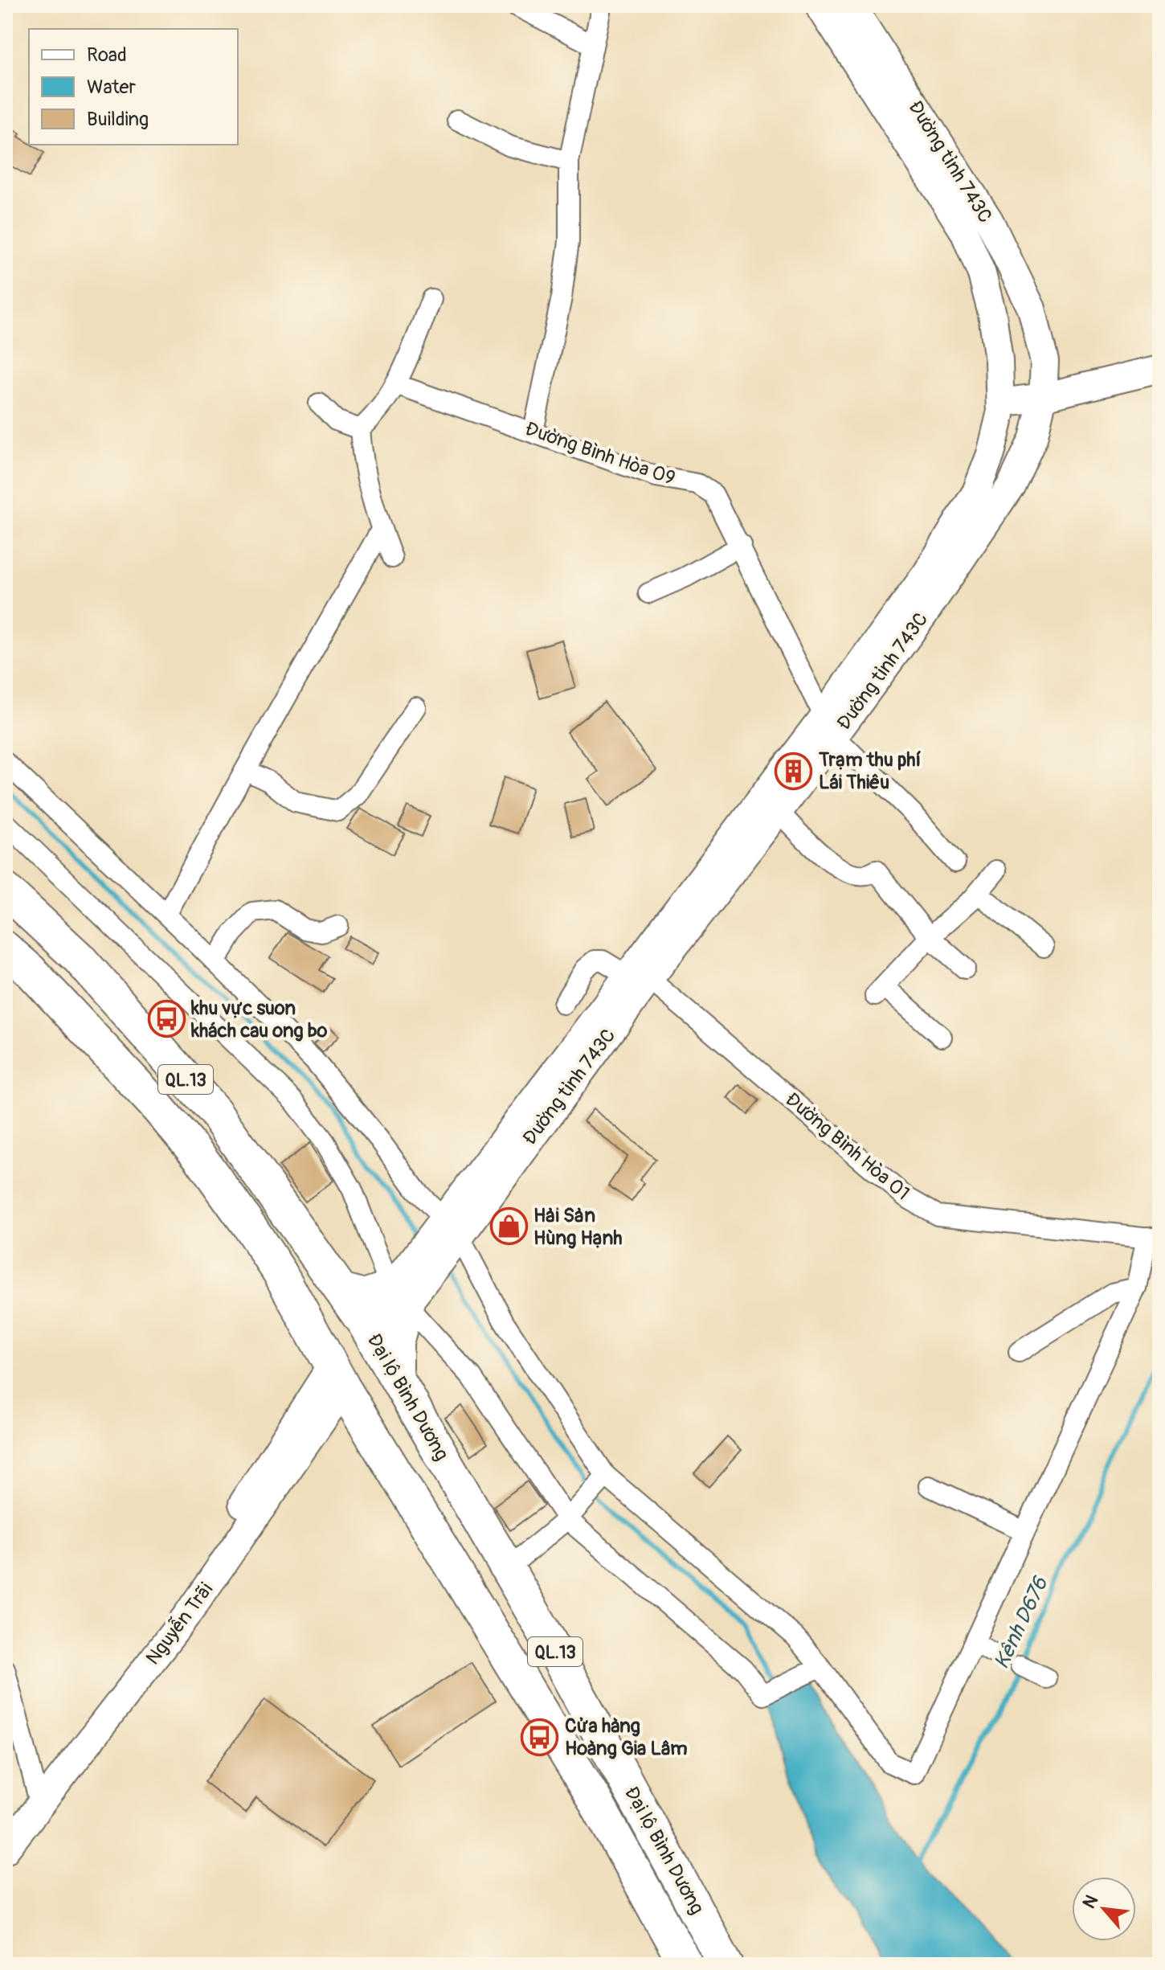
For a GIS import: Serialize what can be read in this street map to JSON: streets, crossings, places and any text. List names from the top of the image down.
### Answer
{
  "streets": {
    "highway": ["QL.13", "Đại lộ Bình Dương"],
    "main road": ["Đường tỉnh 743C", "Nguyễn Trãi"],
    "street": ["Đường Bình Hòa 09", "Đường Bình Hòa 01"]
  },
  "crossings": [
    ["Đường tỉnh 743C", "Đường Bình Hòa 09"],
    ["Đường tỉnh 743C", "Đường Bình Hòa 01"],
    ["Đường tỉnh 743C", "Đại lộ Bình Dương"],
    ["Đại lộ Bình Dương", "Nguyễn Trãi"]
  ],
  "water": ["Kênh D676"],
  "places": {
    "building": ["Trạm thu phí Lái Thiêu"],
    "bus stop": ["khu vực suon khách cau ong bo", "Cửa hàng Hoàng Gia Lâm"],
    "shop": ["Hải Sản Hùng Hạnh"]
  },
  "legend": ["Road", "Water", "Building"],
  "north": "top left"
}
